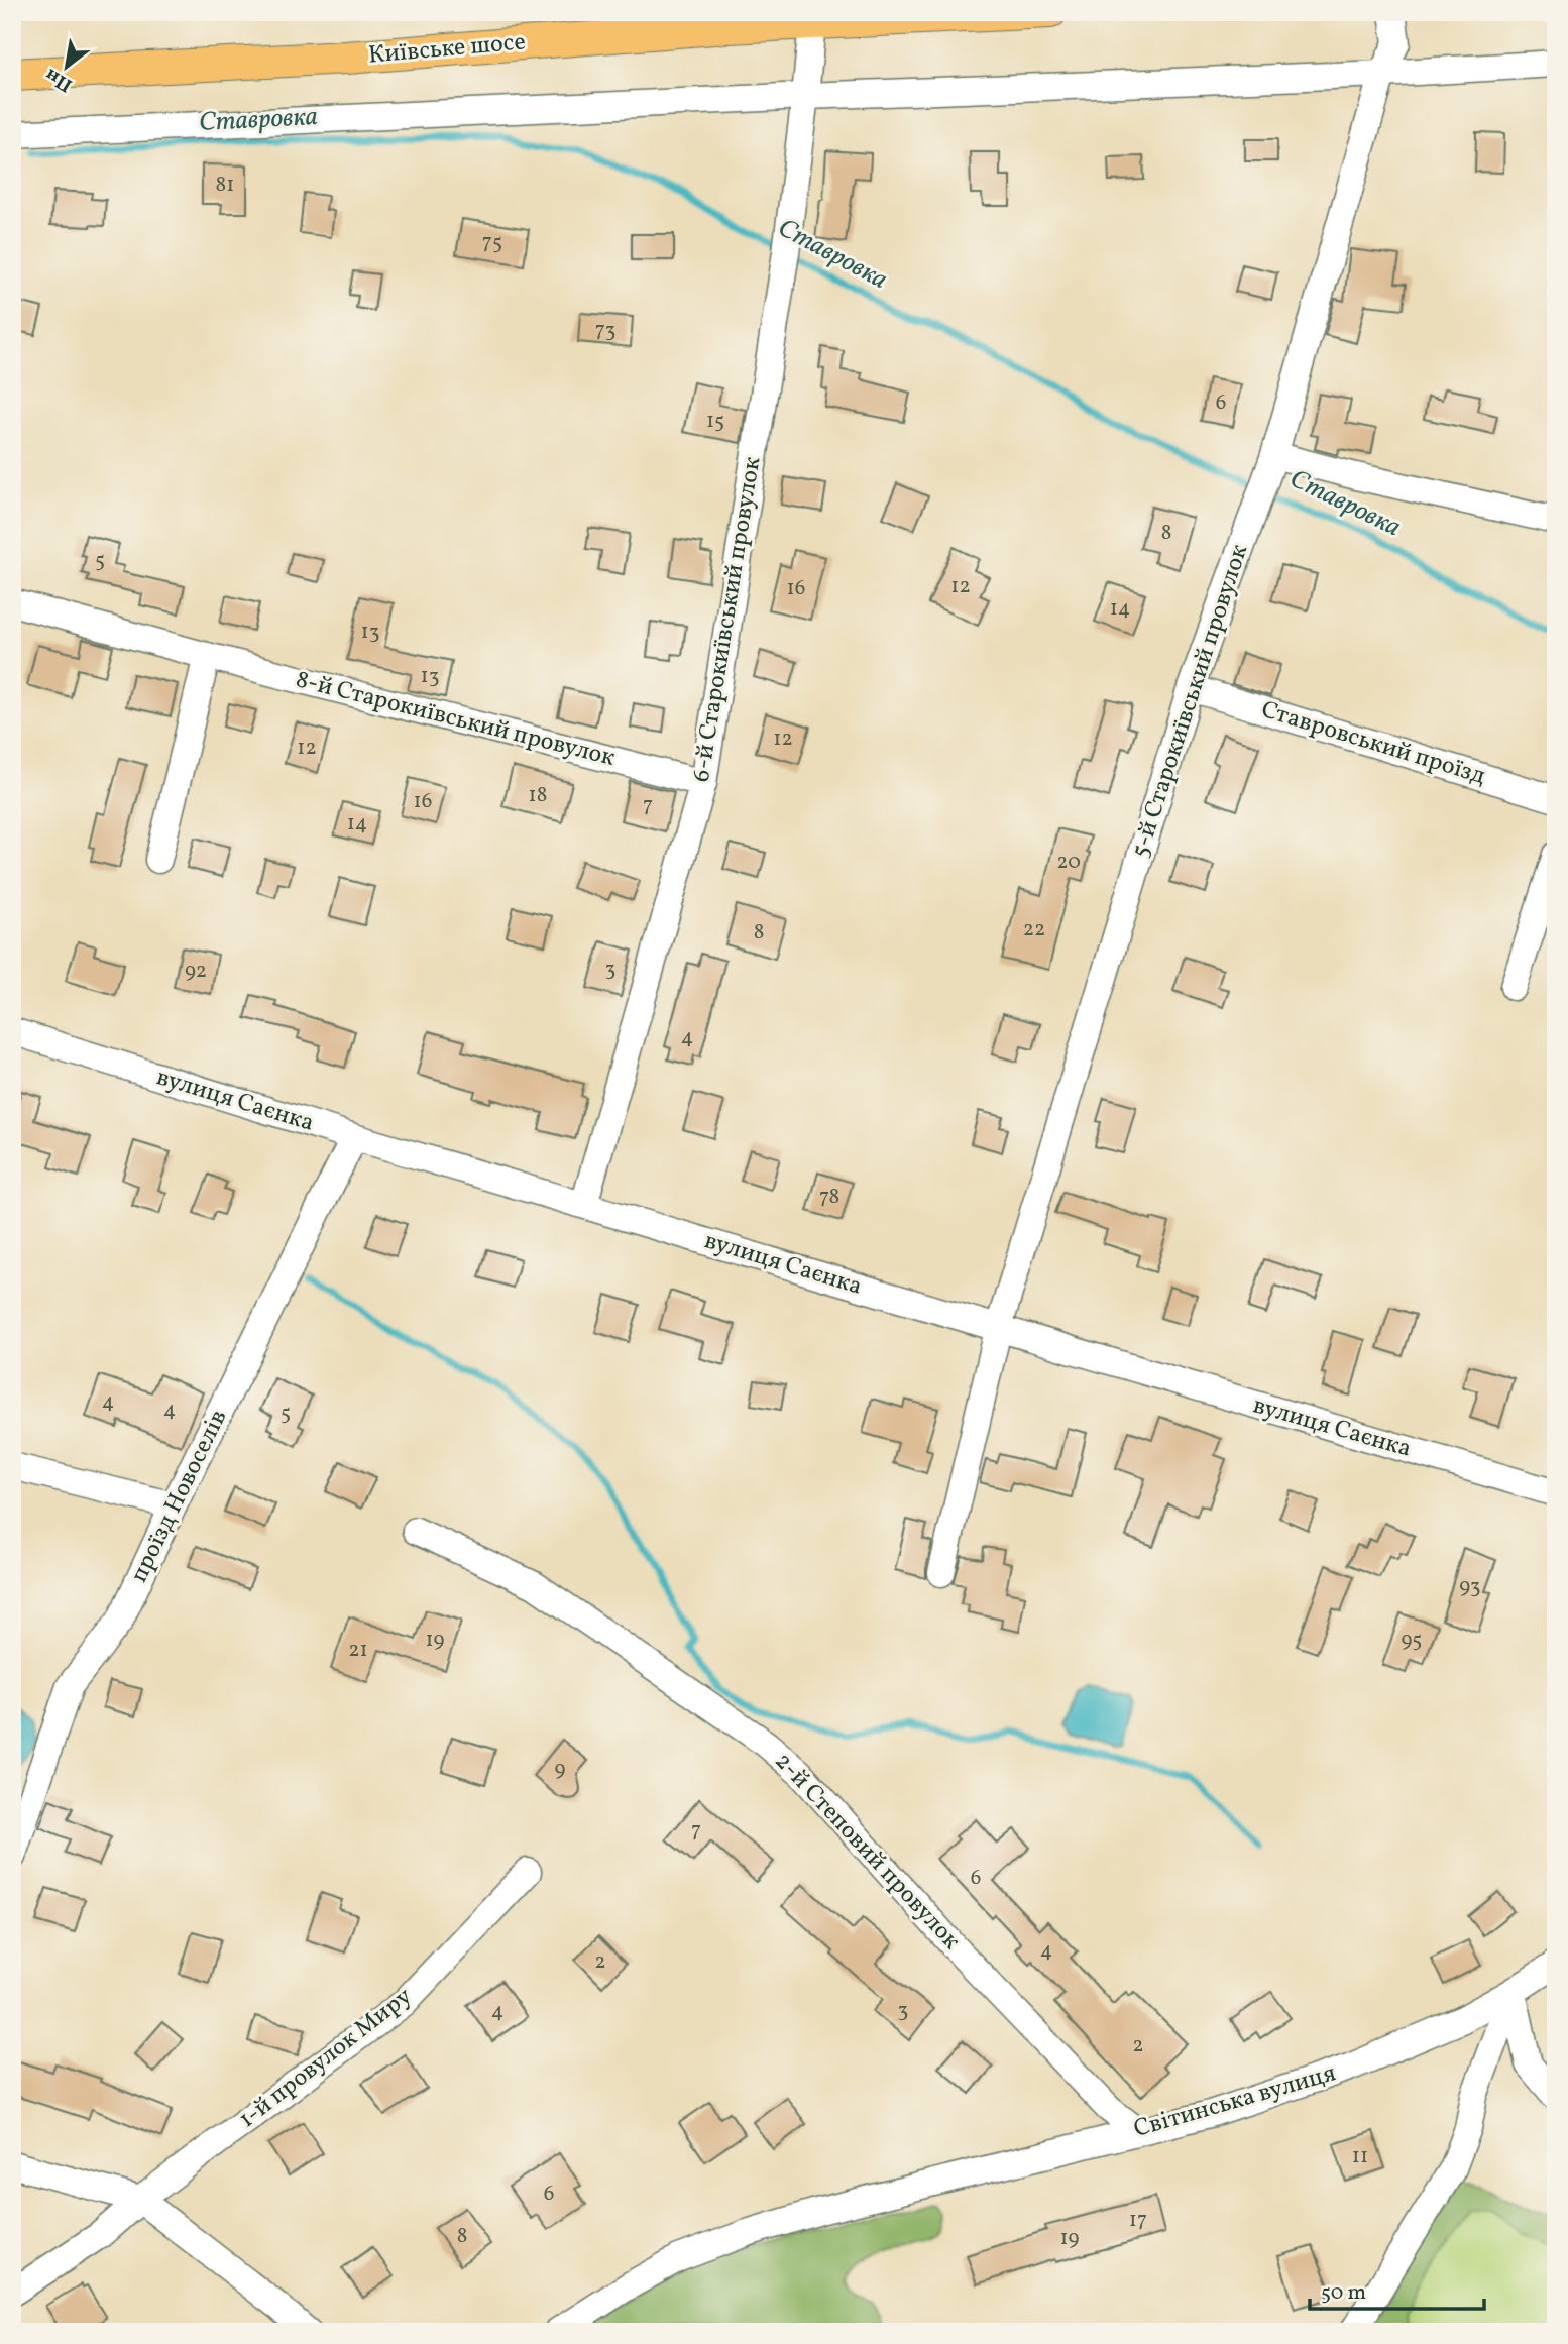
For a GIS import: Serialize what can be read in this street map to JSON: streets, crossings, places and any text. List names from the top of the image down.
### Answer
{
  "streets": {
    "main road": ["Київське шосе"],
    "street": [
      "6-й Старокиївський провулок",
      "5-й Старокиївський провулок",
      "8-й Старокиївський провулок",
      "Ставровський проїзд",
      "вулиця Саєнка",
      "проїзд Новоселів",
      "2-й Степовий провулок",
      "1-й провулок Миру",
      "Світинська вулиця"
    ]
  },
  "crossings": [
    ["Київське шосе", "6-й Старокиївський провулок"],
    ["6-й Старокиївський провулок", "8-й Старокиївський провулок"],
    ["6-й Старокиївський провулок", "вулиця Саєнка"],
    ["5-й Старокиївський провулок", "Ставровський проїзд"],
    ["5-й Старокиївський провулок", "вулиця Саєнка"],
    ["вулиця Саєнка", "проїзд Новоселів"],
    ["2-й Степовий провулок", "Світинська вулиця"]
  ],
  "water": ["Ставровка"],
  "house_numbers": [
    "81",
    "75",
    "73",
    "6",
    "15",
    "8",
    "5",
    "12",
    "16",
    "14",
    "13",
    "13",
    "12",
    "12",
    "18",
    "16",
    "7",
    "14",
    "20",
    "22",
    "8",
    "3",
    "92",
    "4",
    "78",
    "4",
    "4",
    "5",
    "93",
    "19",
    "95",
    "21",
    "9",
    "7",
    "6",
    "4",
    "2",
    "3",
    "4",
    "2",
    "11",
    "6",
    "17",
    "8",
    "19"
  ],
  "scale_bar": "50 m",
  "north": "bottom left"
}
